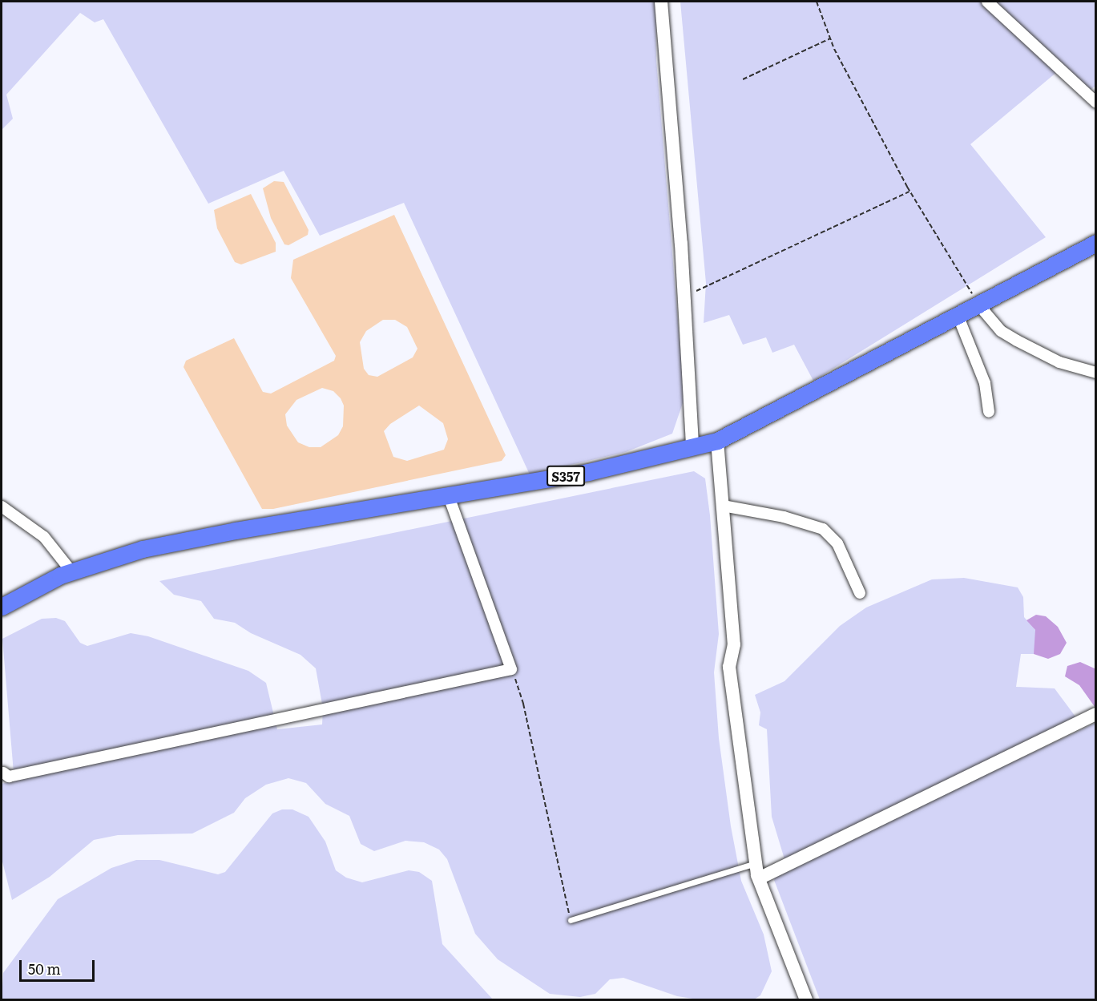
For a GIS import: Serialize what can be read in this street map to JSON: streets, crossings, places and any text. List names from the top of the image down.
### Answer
{
  "streets": {
    "main road": ["S357"]
  },
  "scale_bar": "50 m"
}
